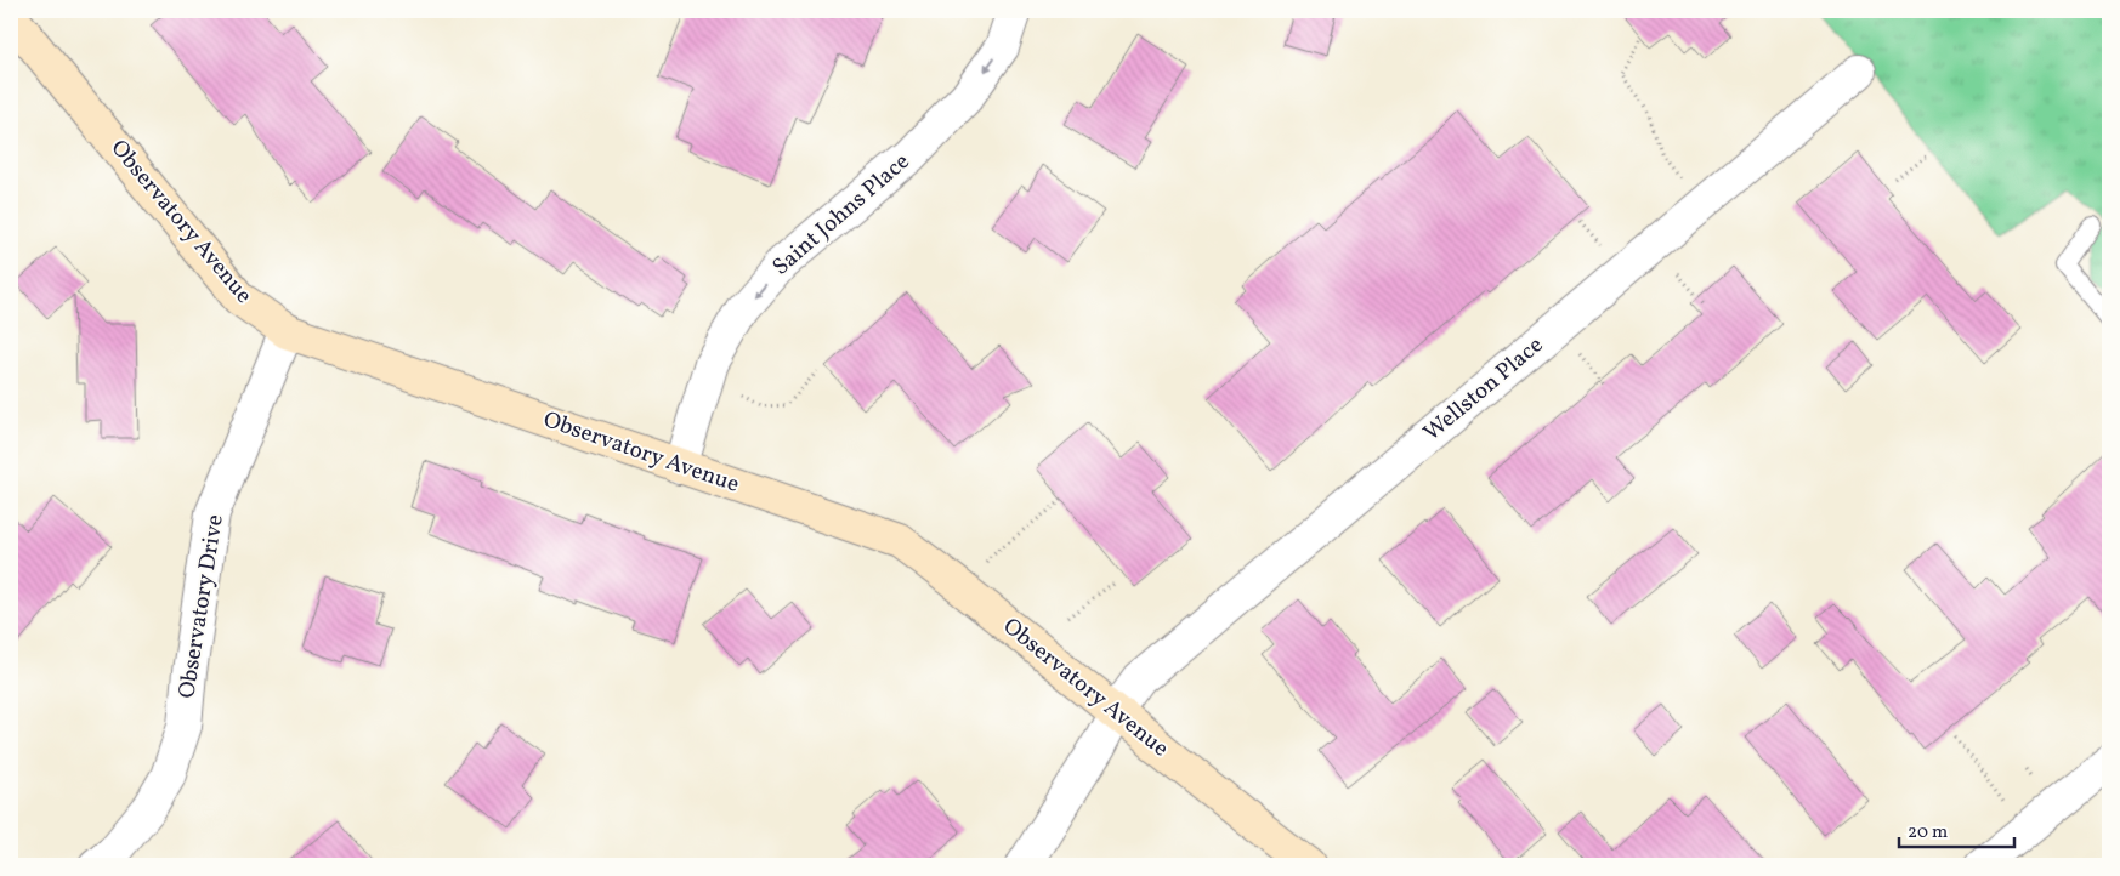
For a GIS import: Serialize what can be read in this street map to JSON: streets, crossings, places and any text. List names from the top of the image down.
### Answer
{
  "streets": {
    "street": [
      "Saint Johns Place",
      "Observatory Avenue",
      "Wellston Place",
      "Observatory Drive"
    ]
  },
  "crossings": [
    ["Saint Johns Place", "Observatory Avenue"],
    ["Observatory Avenue", "Wellston Place"],
    ["Observatory Avenue", "Observatory Drive"]
  ],
  "one_way": ["Saint Johns Place"],
  "scale_bar": "20 m"
}
